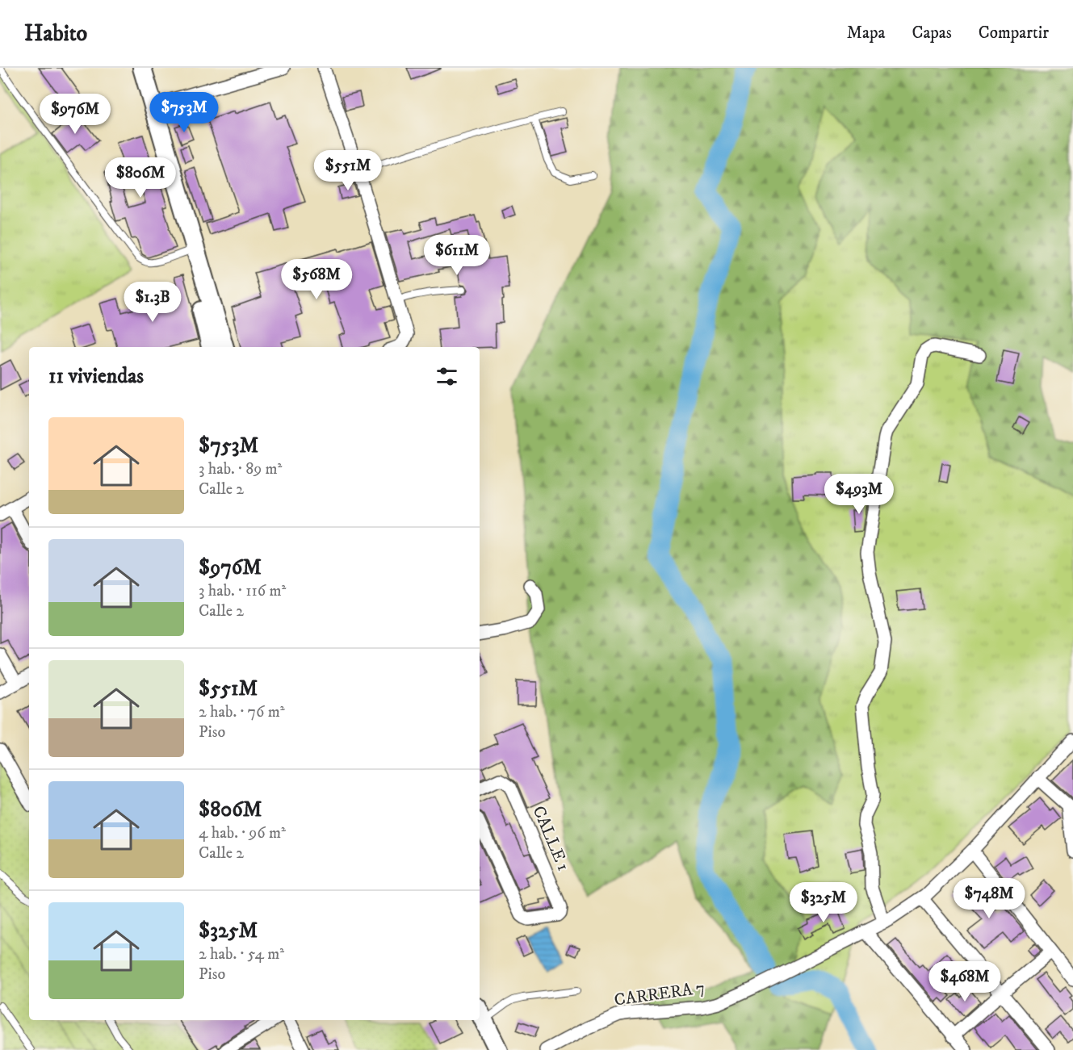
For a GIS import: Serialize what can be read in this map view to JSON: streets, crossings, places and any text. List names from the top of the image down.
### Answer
{
  "streets": {
    "street": ["CALLE 1", "CARRERA 7"]
  },
  "page": {
    "header": "Habito",
    "nav": ["Mapa", "Capas", "Compartir"],
    "price": [
      "$753M",
      "$976M",
      "$551M",
      "$806M",
      "$611M",
      "$568M",
      "$1.3B",
      "$493M",
      "$748M",
      "$325M",
      "$468M"
    ],
    "heading": "11 viviendas",
    "list": [
      {
        "name": "$753M",
        "note": "3 hab. · 89 m² · Calle 2"
      },
      {
        "name": "$976M",
        "note": "3 hab. · 116 m² · Calle 2"
      },
      {
        "name": "$551M",
        "note": "2 hab. · 76 m² · Piso"
      },
      {
        "name": "$806M",
        "note": "4 hab. · 96 m² · Calle 2"
      },
      {
        "name": "$325M",
        "note": "2 hab. · 54 m² · Piso"
      }
    ]
  }
}
